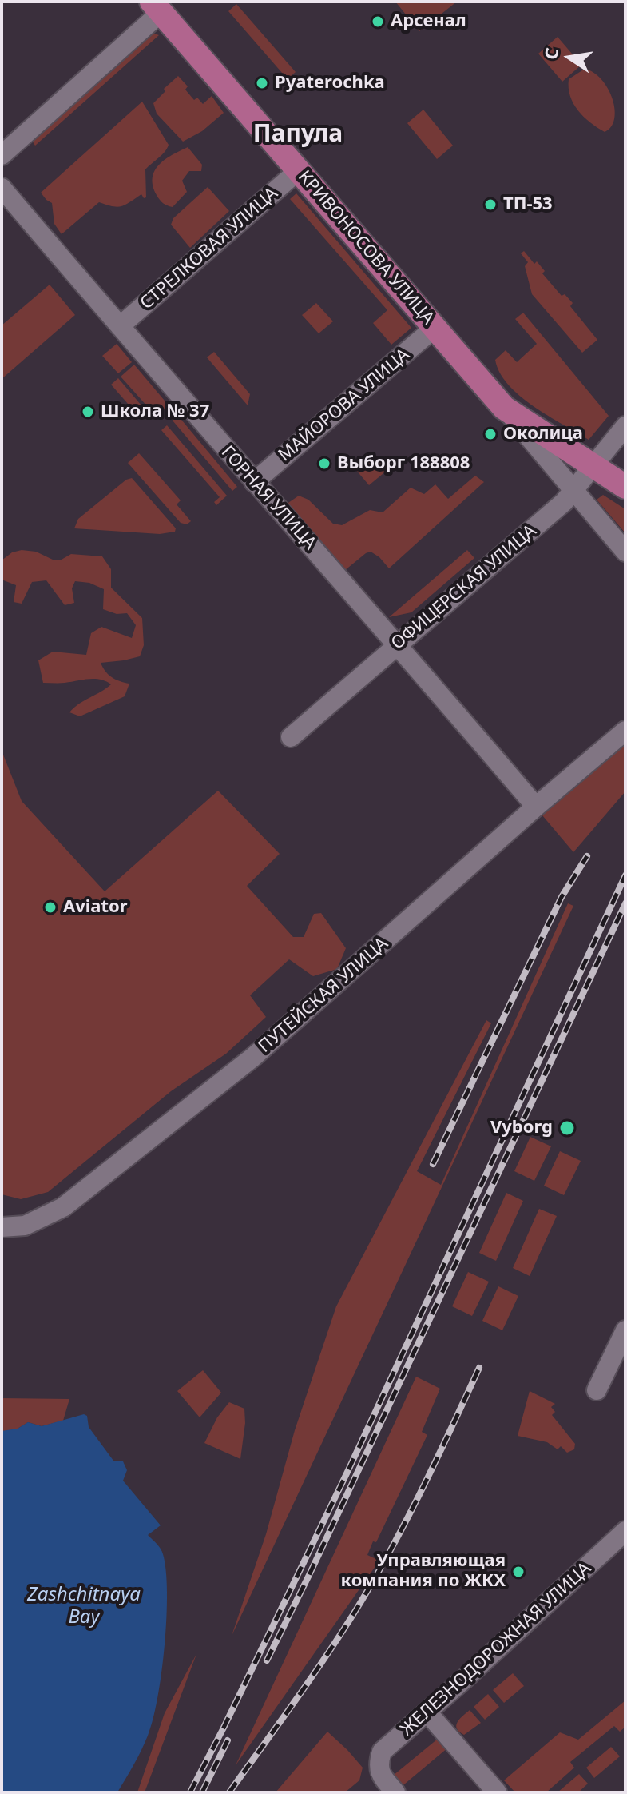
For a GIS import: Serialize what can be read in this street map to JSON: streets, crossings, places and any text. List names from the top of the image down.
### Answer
{
  "streets": {
    "main road": ["КРИВОНОСОВА УЛИЦА"],
    "street": [
      "СТРЕЛКОВАЯ УЛИЦА",
      "МАЙОРОВА УЛИЦА",
      "ГОРНАЯ УЛИЦА",
      "ОФИЦЕРСКАЯ УЛИЦА",
      "ПУТЕЙСКАЯ УЛИЦА",
      "ЖЕЛЕЗНОДОРОЖНАЯ УЛИЦА"
    ]
  },
  "crossings": [
    ["КРИВОНОСОВА УЛИЦА", "СТРЕЛКОВАЯ УЛИЦА"],
    ["КРИВОНОСОВА УЛИЦА", "МАЙОРОВА УЛИЦА"],
    ["КРИВОНОСОВА УЛИЦА", "ОФИЦЕРСКАЯ УЛИЦА"],
    ["СТРЕЛКОВАЯ УЛИЦА", "ГОРНАЯ УЛИЦА"],
    ["МАЙОРОВА УЛИЦА", "ГОРНАЯ УЛИЦА"],
    ["ГОРНАЯ УЛИЦА", "ОФИЦЕРСКАЯ УЛИЦА"],
    ["ГОРНАЯ УЛИЦА", "ПУТЕЙСКАЯ УЛИЦА"]
  ],
  "districts": ["Папула"],
  "water": ["Zashchitnaya Bay"],
  "places": [
    "Арсенал",
    "Pyaterochka",
    "ТП-53",
    "Школа № 37",
    "Околица",
    "Выборг 188808",
    "Aviator",
    "Vyborg",
    "Управляющая компания по ЖКХ"
  ],
  "north": "left"
}
